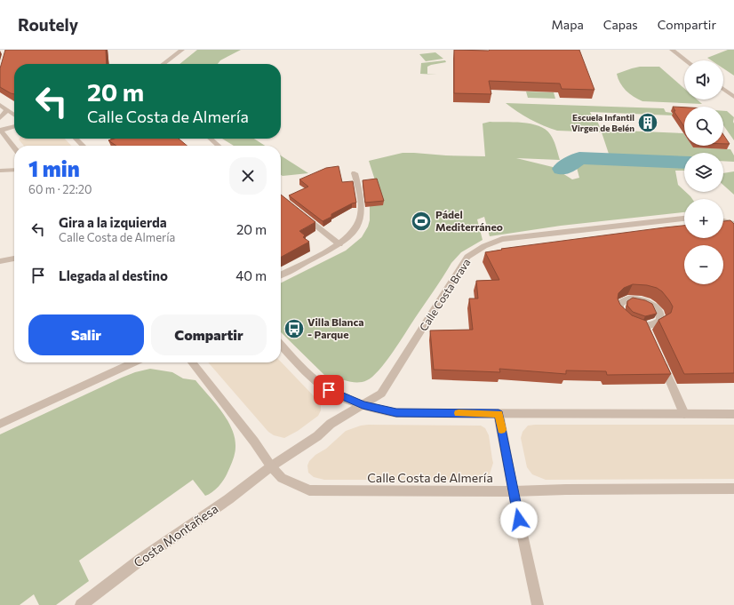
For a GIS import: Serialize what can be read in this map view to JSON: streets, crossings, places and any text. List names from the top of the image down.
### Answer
{
  "streets": {
    "street": ["Calle Costa Brava", "Calle Costa de Almería", "Costa Montañesa"]
  },
  "crossings": [
    ["Calle Costa Brava", "Calle Costa de Almería"],
    ["Calle Costa Brava", "Costa Montañesa"],
    ["Calle Costa de Almería", "Costa Montañesa"]
  ],
  "places": {
    "building": ["Escuela Infantil Virgen de Belén"],
    "sports": ["Pádel Mediterráneo"],
    "bus stop": ["Villa Blanca - Parque"]
  },
  "page": {
    "header": "Routely",
    "nav": ["Mapa", "Capas", "Compartir"],
    "map_buttons": ["+", "−"],
    "turn": ["20 m", "Calle Costa de Almería"],
    "heading": ["1 min", "60 m · 22:20"],
    "list": [
      {
        "name": "Gira a la izquierda",
        "note": "Calle Costa de Almería",
        "value": "20 m"
      },
      {
        "name": "Llegada al destino",
        "value": "40 m"
      }
    ],
    "buttons": ["Salir", "Compartir"]
  }
}
